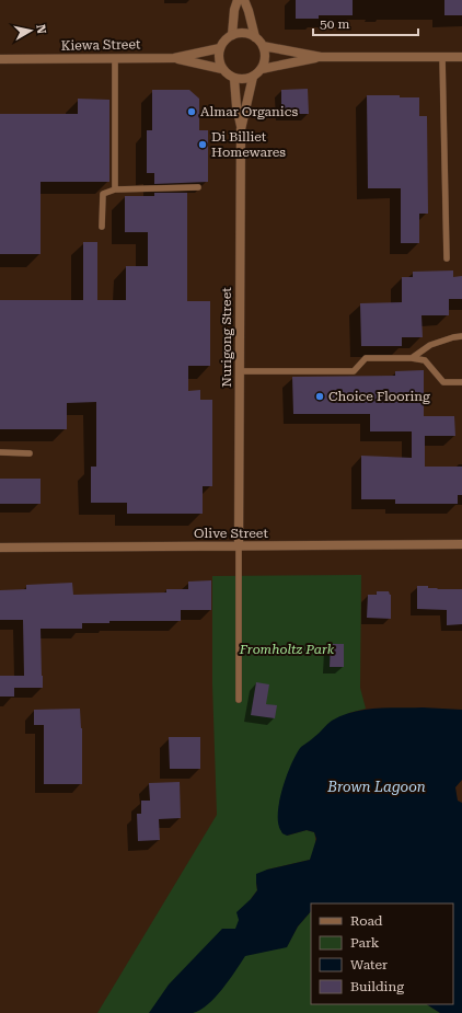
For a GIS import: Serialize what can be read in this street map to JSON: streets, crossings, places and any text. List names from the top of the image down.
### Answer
{
  "streets": {
    "street": ["Kiewa Street", "Nurigong Street", "Olive Street"]
  },
  "crossings": [
    ["Kiewa Street", "Nurigong Street"],
    ["Nurigong Street", "Olive Street"]
  ],
  "water": ["Brown Lagoon"],
  "parks": ["Fromholtz Park"],
  "places": ["Almar Organics", "Di Billiet Homewares", "Choice Flooring"],
  "legend": [
    "Road",
    "Park",
    "Water",
    "Building"
  ],
  "scale_bar": "50 m",
  "north": "right"
}
